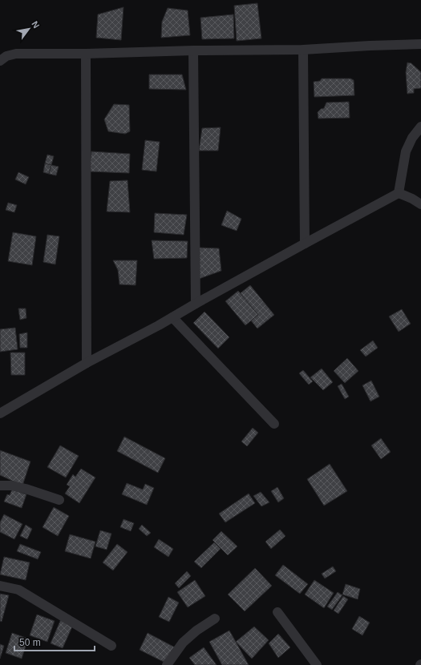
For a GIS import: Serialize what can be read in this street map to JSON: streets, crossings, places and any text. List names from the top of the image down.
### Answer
{
  "scale_bar": "50 m",
  "north": "top right"
}
